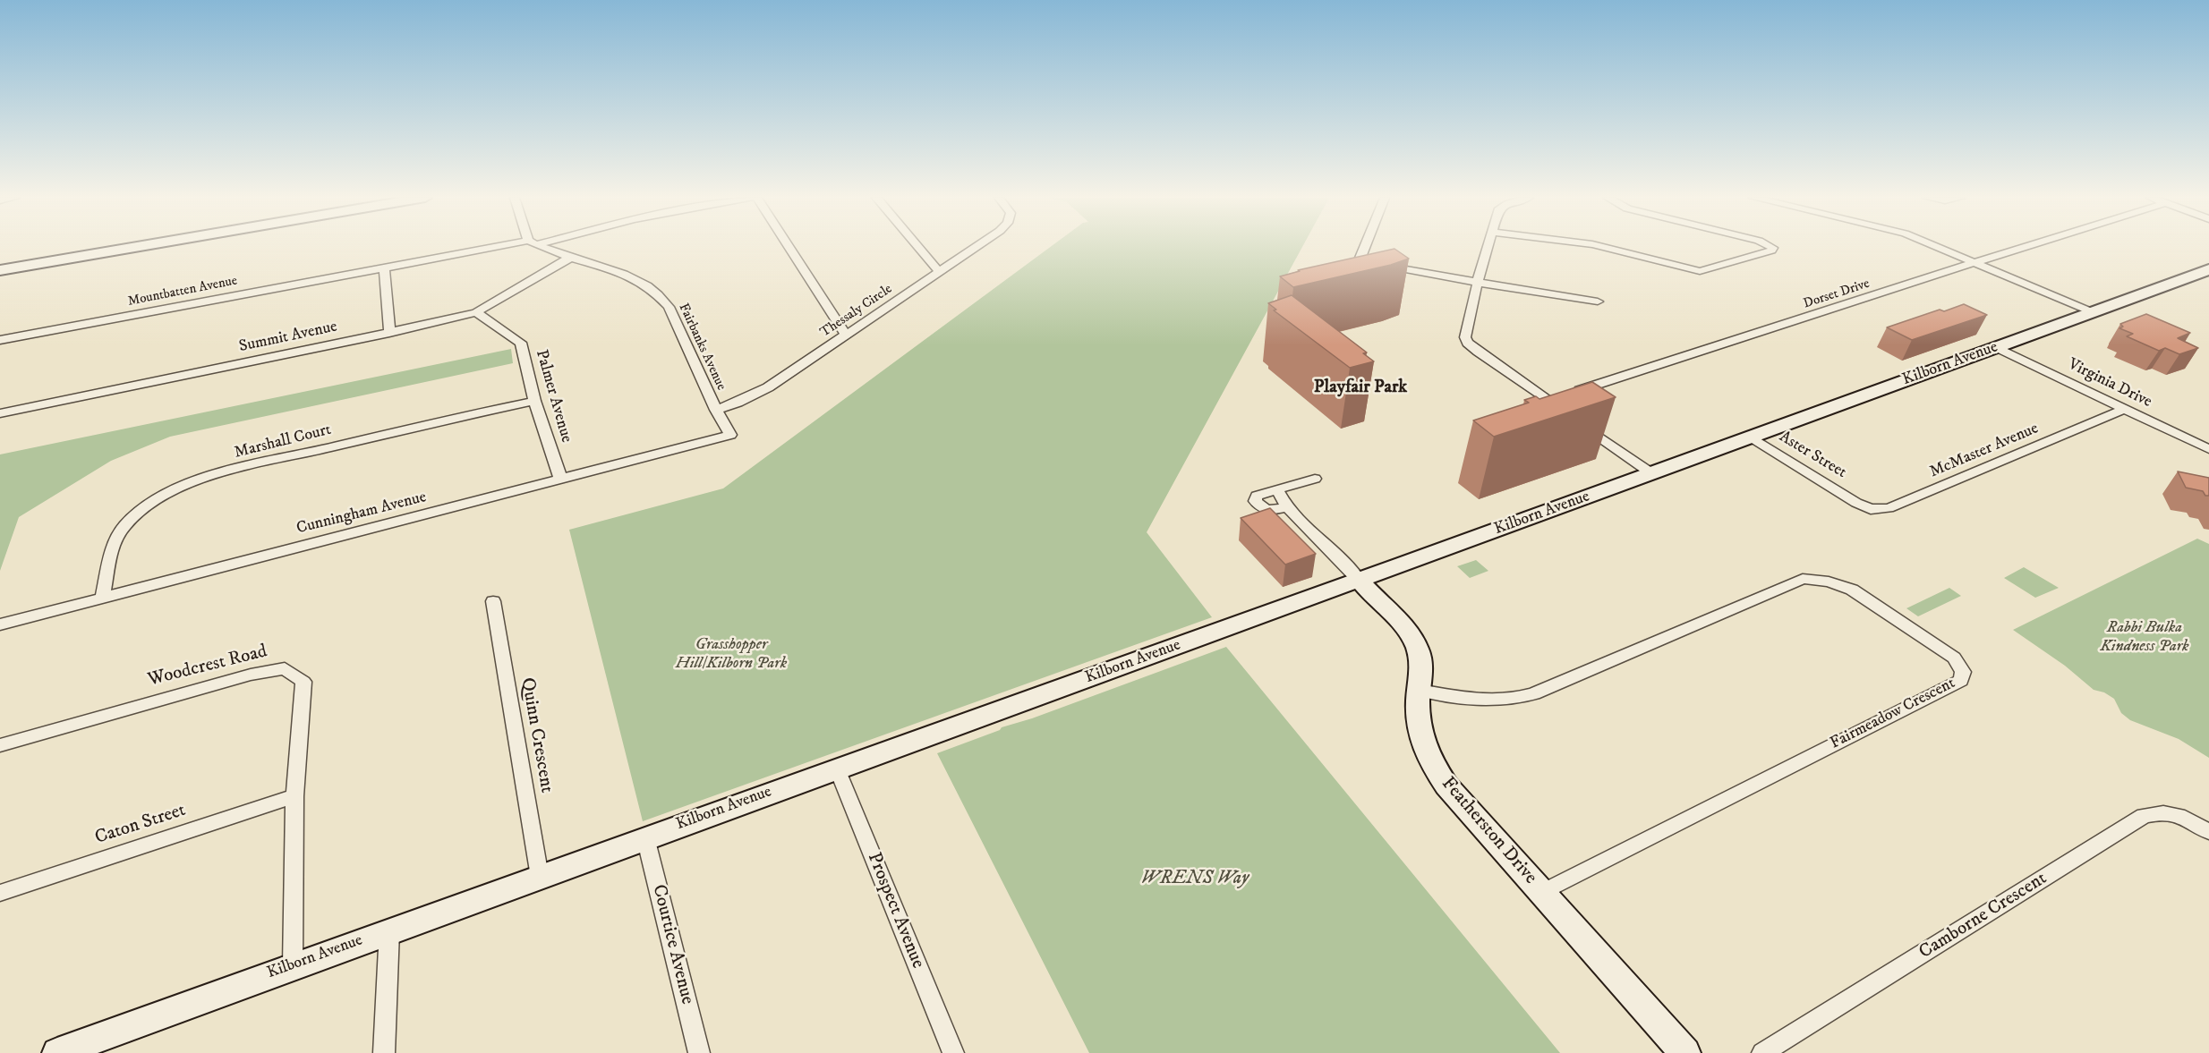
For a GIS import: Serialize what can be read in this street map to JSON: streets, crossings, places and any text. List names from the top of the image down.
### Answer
{
  "streets": {
    "street": [
      "Mountbatten Avenue",
      "Dorset Drive",
      "Thessaly Circle",
      "Summit Avenue",
      "Fairbanks Avenue",
      "Kilborn Avenue",
      "Virginia Drive",
      "Palmer Avenue",
      "Marshall Court",
      "McMaster Avenue",
      "Aster Street",
      "Cunningham Avenue",
      "Woodcrest Road",
      "Fairmeadow Crescent",
      "Quinn Crescent",
      "Caton Street",
      "Featherston Drive",
      "Prospect Avenue",
      "Camborne Crescent",
      "Courtice Avenue"
    ]
  },
  "crossings": [
    ["Thessaly Circle", "Fairbanks Avenue"],
    ["Summit Avenue", "Fairbanks Avenue"],
    ["Summit Avenue", "Palmer Avenue"],
    ["Fairbanks Avenue", "Cunningham Avenue"],
    ["Kilborn Avenue", "Virginia Drive"],
    ["Kilborn Avenue", "Aster Street"],
    ["Kilborn Avenue", "Woodcrest Road"],
    ["Kilborn Avenue", "Quinn Crescent"],
    ["Kilborn Avenue", "Featherston Drive"],
    ["Kilborn Avenue", "Prospect Avenue"],
    ["Kilborn Avenue", "Courtice Avenue"],
    ["Virginia Drive", "McMaster Avenue"],
    ["Palmer Avenue", "Marshall Court"],
    ["Palmer Avenue", "Cunningham Avenue"],
    ["Marshall Court", "Cunningham Avenue"],
    ["McMaster Avenue", "Aster Street"],
    ["Woodcrest Road", "Caton Street"],
    ["Fairmeadow Crescent", "Featherston Drive"]
  ],
  "districts": ["Playfair Park"],
  "parks": ["Rabbi Bulka Kindness Park", "Grasshopper Hill/Kilborn Park", "WRENS Way"]
}
